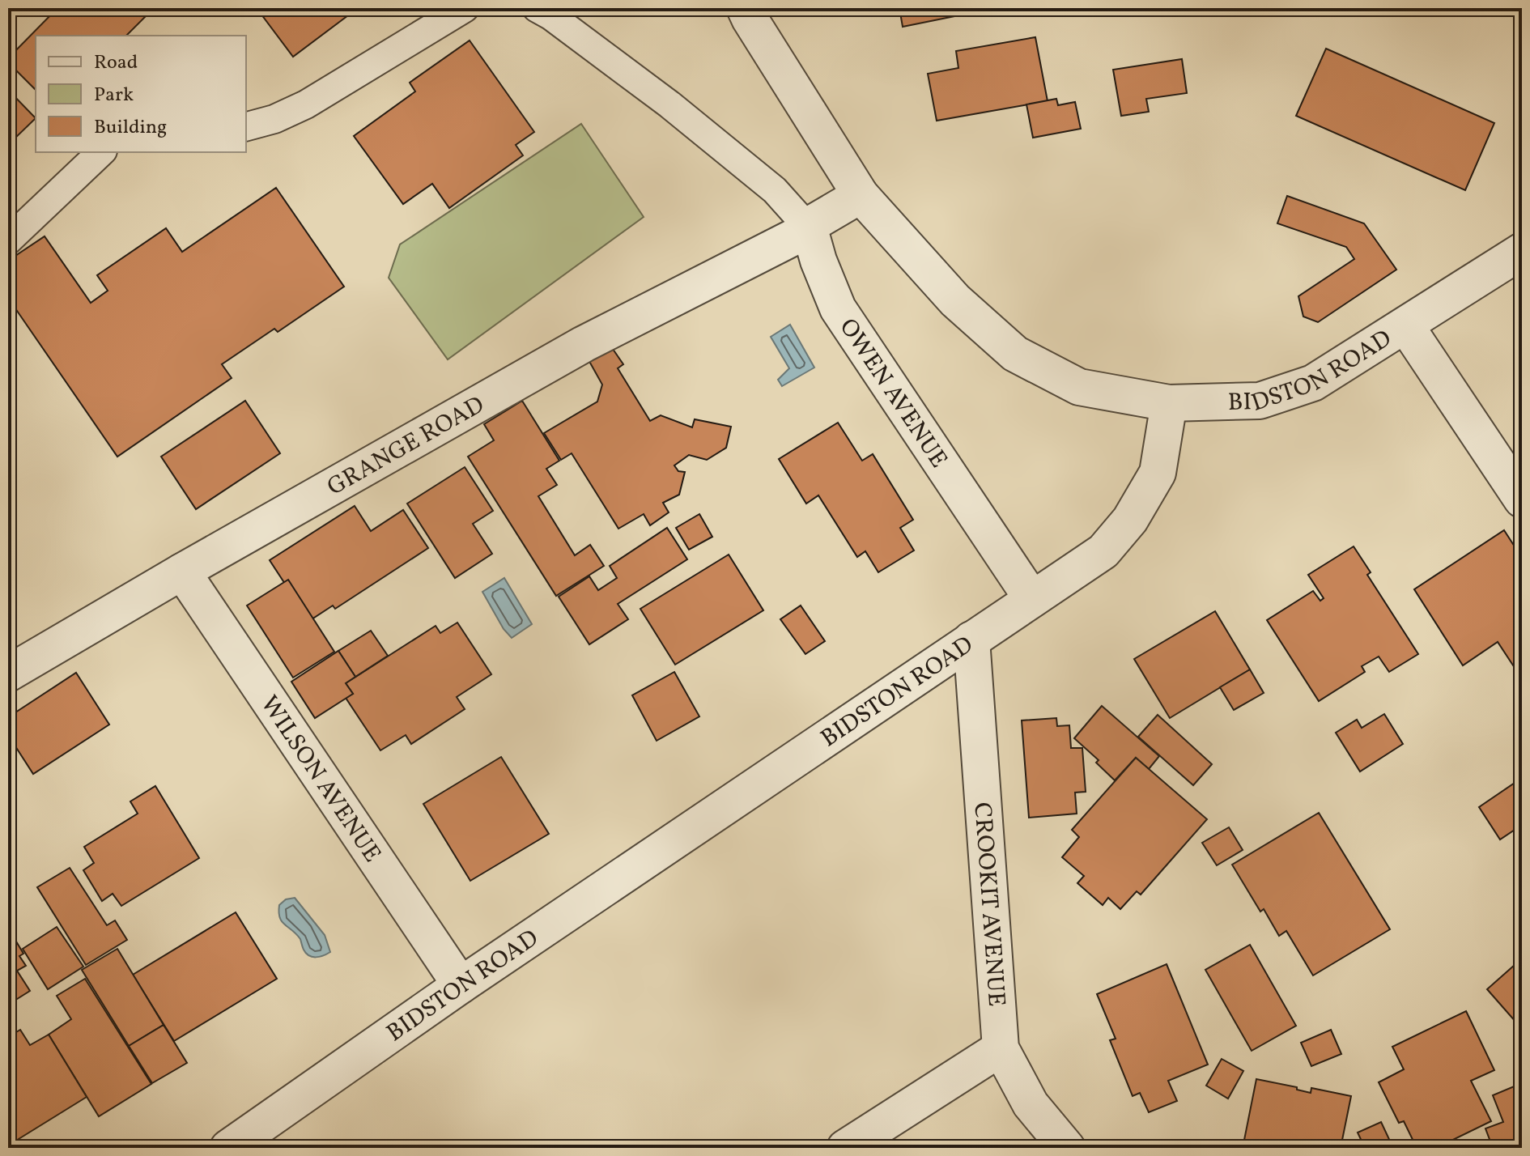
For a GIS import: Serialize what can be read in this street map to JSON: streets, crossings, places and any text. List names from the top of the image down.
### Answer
{
  "streets": {
    "street": [
      "BIDSTON ROAD",
      "OWEN AVENUE",
      "GRANGE ROAD",
      "WILSON AVENUE",
      "CROOKIT AVENUE"
    ]
  },
  "crossings": [
    ["BIDSTON ROAD", "OWEN AVENUE"],
    ["BIDSTON ROAD", "WILSON AVENUE"],
    ["BIDSTON ROAD", "CROOKIT AVENUE"],
    ["OWEN AVENUE", "GRANGE ROAD"],
    ["GRANGE ROAD", "WILSON AVENUE"]
  ],
  "legend": ["Road", "Park", "Building"]
}
